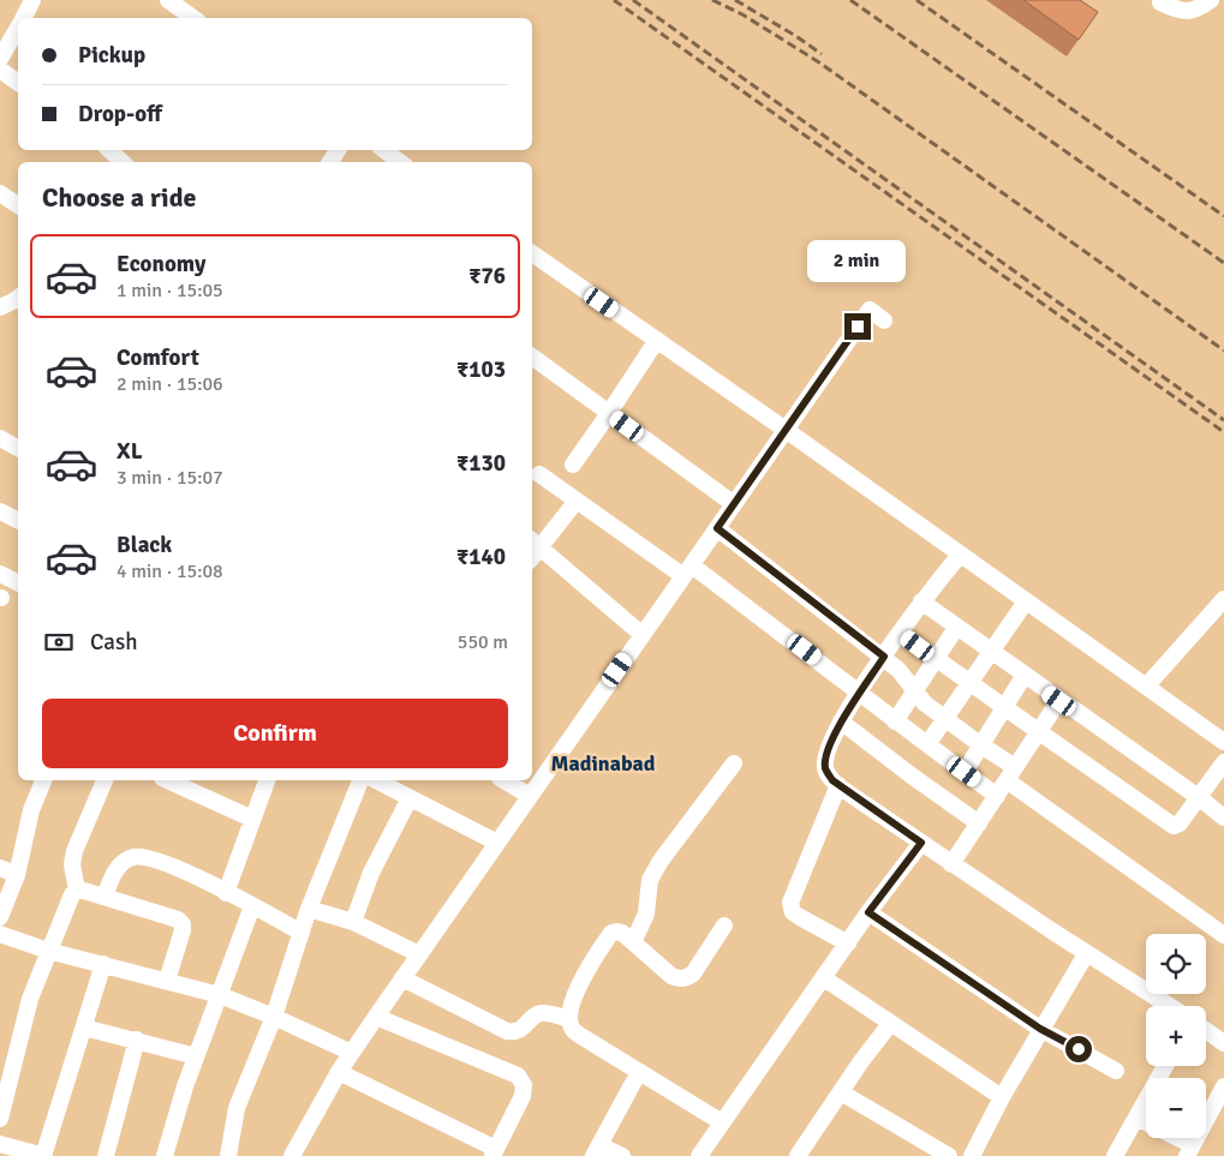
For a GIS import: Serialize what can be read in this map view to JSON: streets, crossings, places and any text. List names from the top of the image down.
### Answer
{
  "districts": ["Madinabad"],
  "page": {
    "banner": ["Pickup", "Drop-off"],
    "heading": "Choose a ride",
    "list": [
      {
        "name": "Economy",
        "note": "1 min · 15:05",
        "value": "₹76"
      },
      {
        "name": "Comfort",
        "note": "2 min · 15:06",
        "value": "₹103"
      },
      {
        "name": "XL",
        "note": "3 min · 15:07",
        "value": "₹130"
      },
      {
        "name": "Black",
        "note": "4 min · 15:08",
        "value": "₹140"
      }
    ],
    "bubble": "2 min",
    "pay": ["Cash", "550 m"],
    "buttons": "Confirm",
    "map_buttons": ["+", "−"]
  }
}
